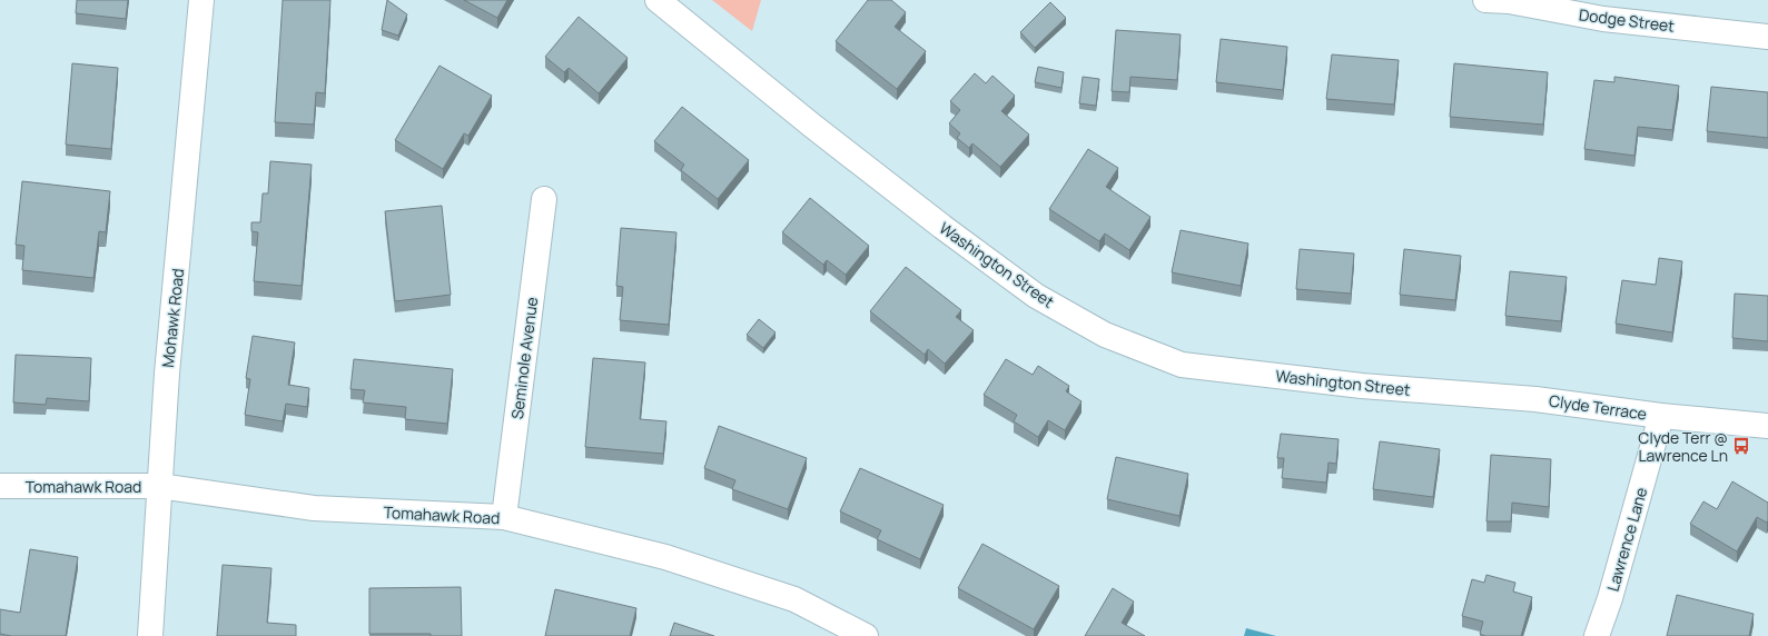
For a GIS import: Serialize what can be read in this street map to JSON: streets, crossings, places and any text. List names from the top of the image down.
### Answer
{
  "streets": {
    "street": [
      "Dodge Street",
      "Washington Street",
      "Mohawk Road",
      "Seminole Avenue",
      "Clyde Terrace",
      "Tomahawk Road",
      "Lawrence Lane"
    ]
  },
  "crossings": [
    ["Washington Street", "Clyde Terrace"],
    ["Mohawk Road", "Tomahawk Road"],
    ["Seminole Avenue", "Tomahawk Road"],
    ["Clyde Terrace", "Lawrence Lane"]
  ],
  "places": {
    "bus stop": ["Clyde Terr @ Lawrence Ln"]
  }
}
